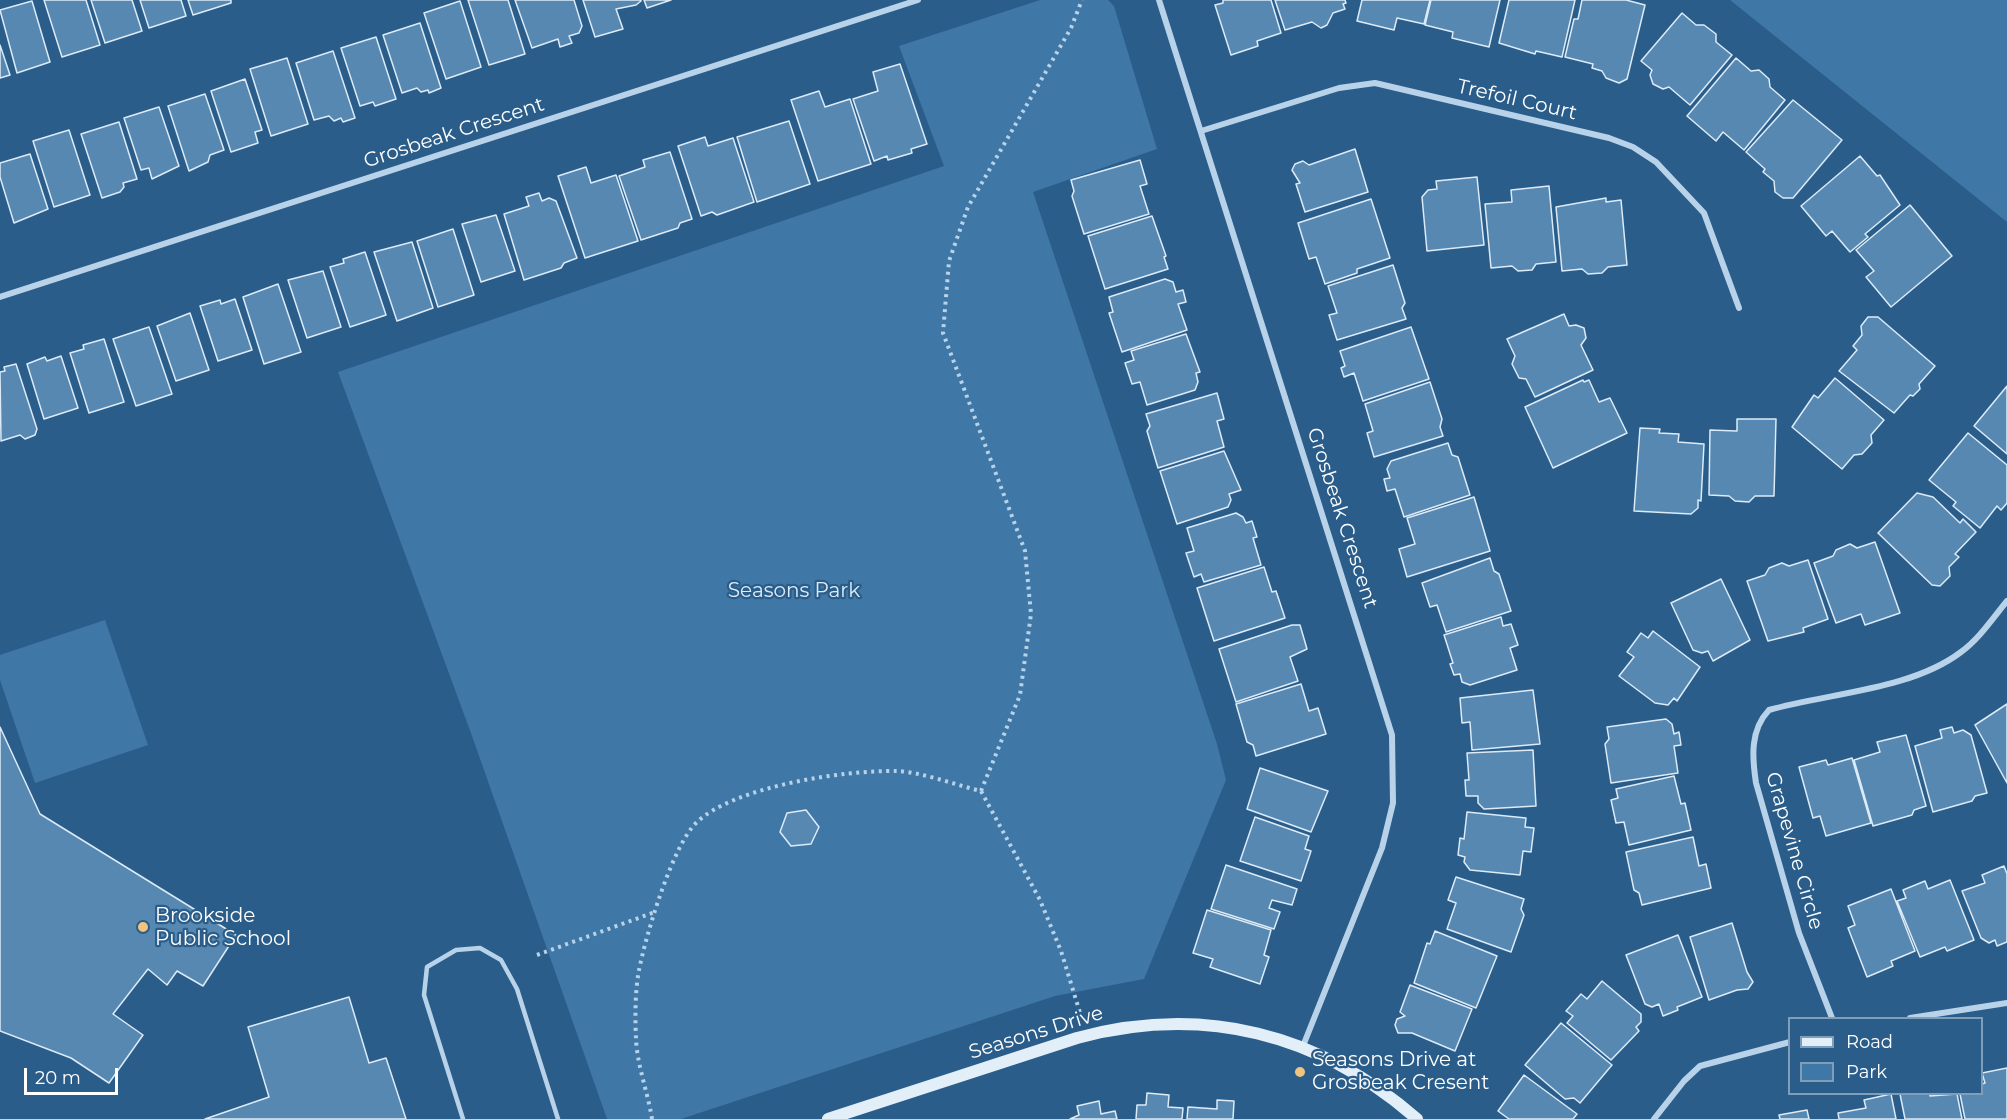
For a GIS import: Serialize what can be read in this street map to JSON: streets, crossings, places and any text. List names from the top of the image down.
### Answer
{
  "streets": {
    "street": [
      "Trefoil Court",
      "Grosbeak Crescent",
      "Grapevine Circle",
      "Seasons Drive"
    ]
  },
  "crossings": [
    ["Trefoil Court", "Grosbeak Crescent"],
    ["Grosbeak Crescent", "Seasons Drive"]
  ],
  "parks": ["Seasons Park"],
  "places": ["Brookside Public School", "Seasons Drive at Grosbeak Cresent"],
  "legend": ["Road", "Park"],
  "scale_bar": "20 m"
}
